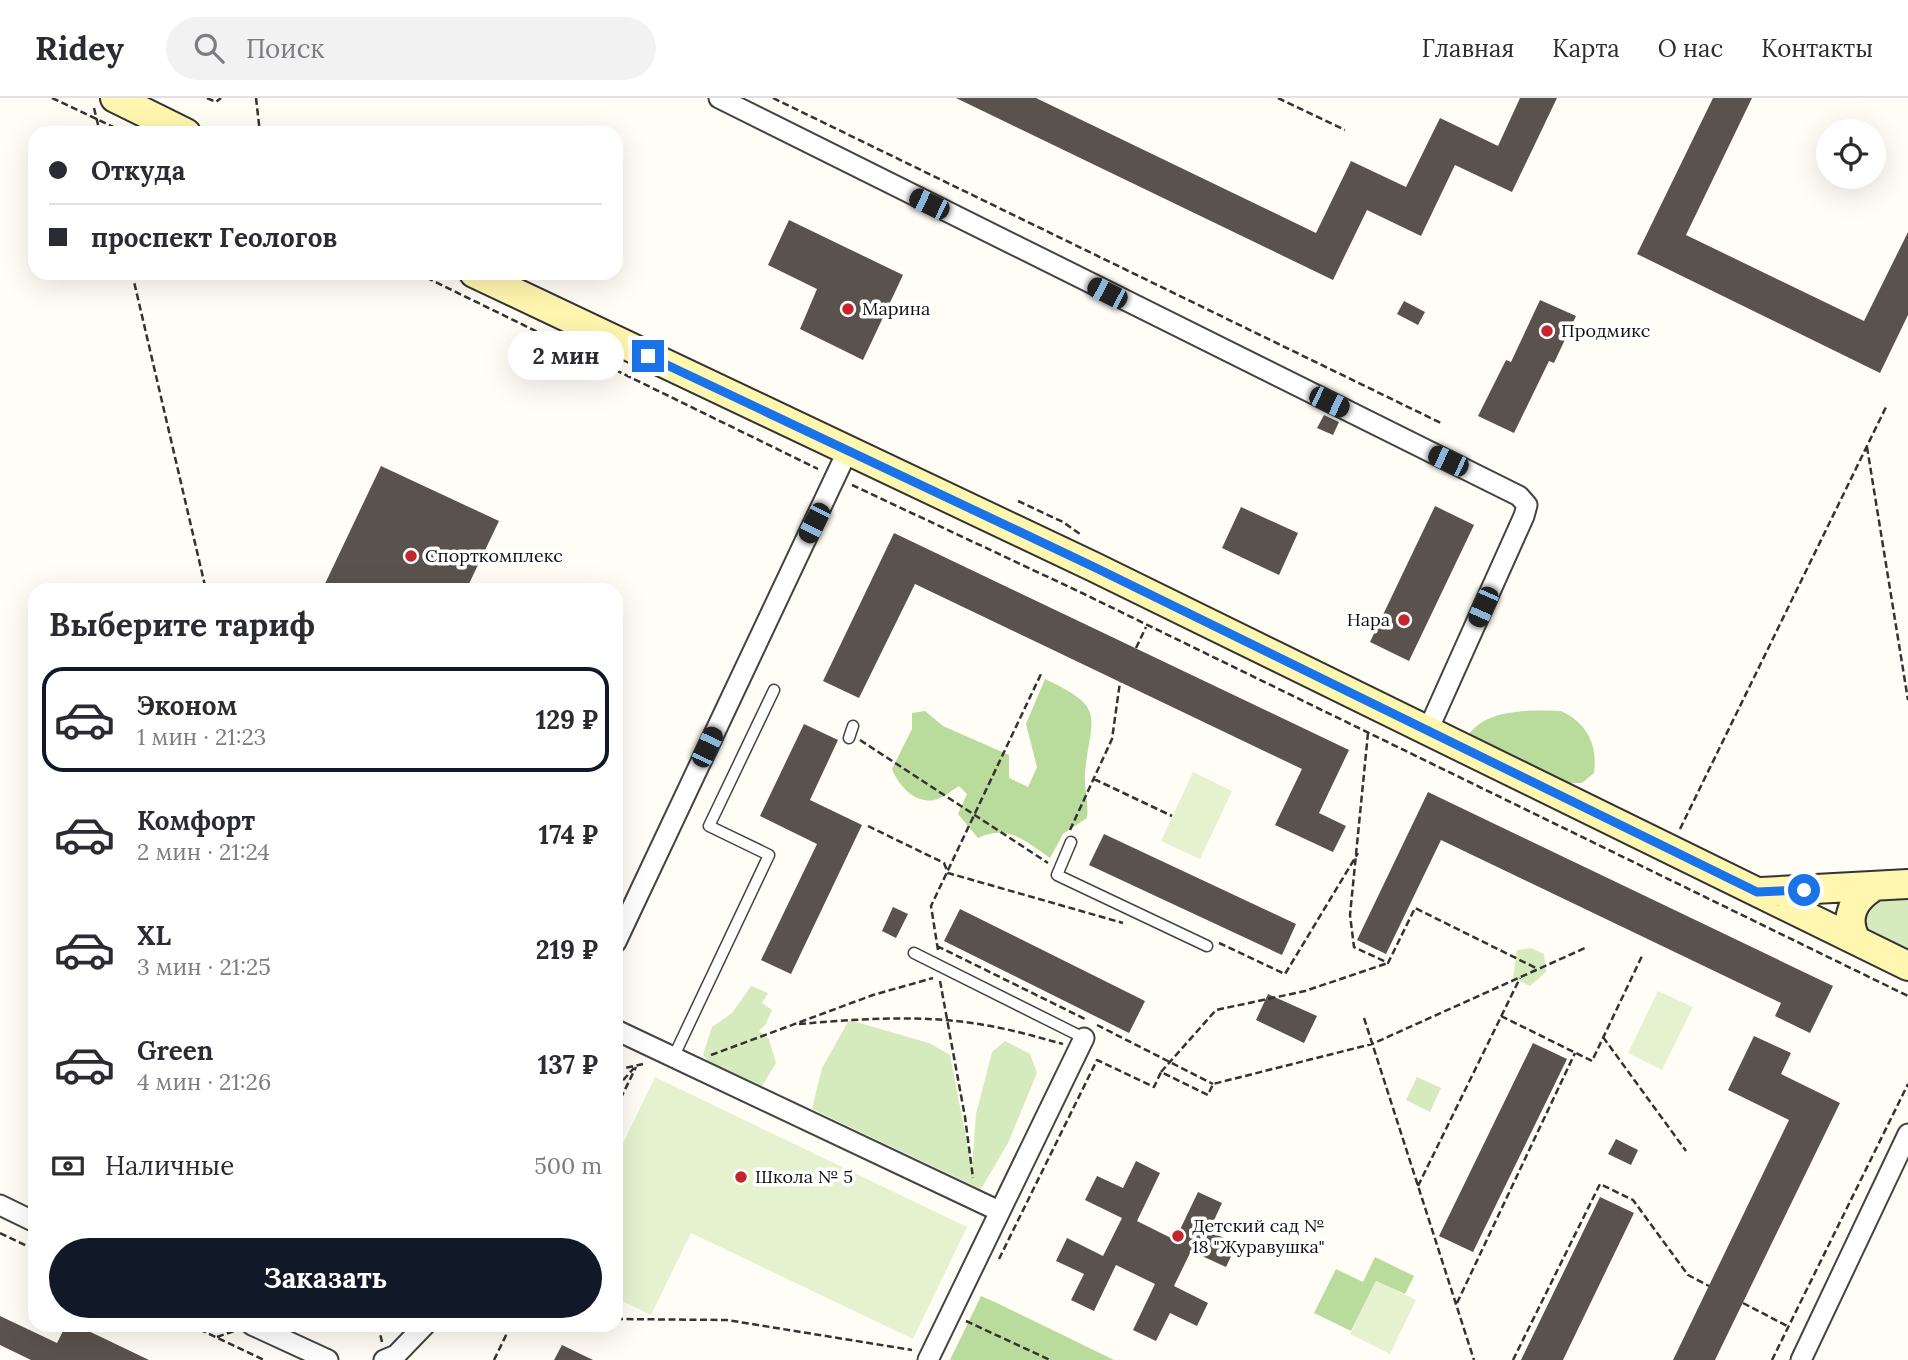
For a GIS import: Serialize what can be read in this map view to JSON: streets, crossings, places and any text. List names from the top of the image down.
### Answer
{
  "places": [
    "Марина",
    "Продмикс",
    "Спорткомплекс",
    "Нара",
    "Школа № 5",
    "Детский сад № 18 \"Журавушка\""
  ],
  "page": {
    "header": "Ridey",
    "search": "Поиск",
    "nav": [
      "Главная",
      "Карта",
      "О нас",
      "Контакты"
    ],
    "banner": ["Откуда", "проспект Геологов"],
    "bubble": "2 мин",
    "heading": "Выберите тариф",
    "list": [
      {
        "name": "Эконом",
        "note": "1 мин · 21:23",
        "value": "129 ₽"
      },
      {
        "name": "Комфорт",
        "note": "2 мин · 21:24",
        "value": "174 ₽"
      },
      {
        "name": "XL",
        "note": "3 мин · 21:25",
        "value": "219 ₽"
      },
      {
        "name": "Green",
        "note": "4 мин · 21:26",
        "value": "137 ₽"
      }
    ],
    "pay": ["Наличные", "500 m"],
    "buttons": "Заказать"
  }
}
